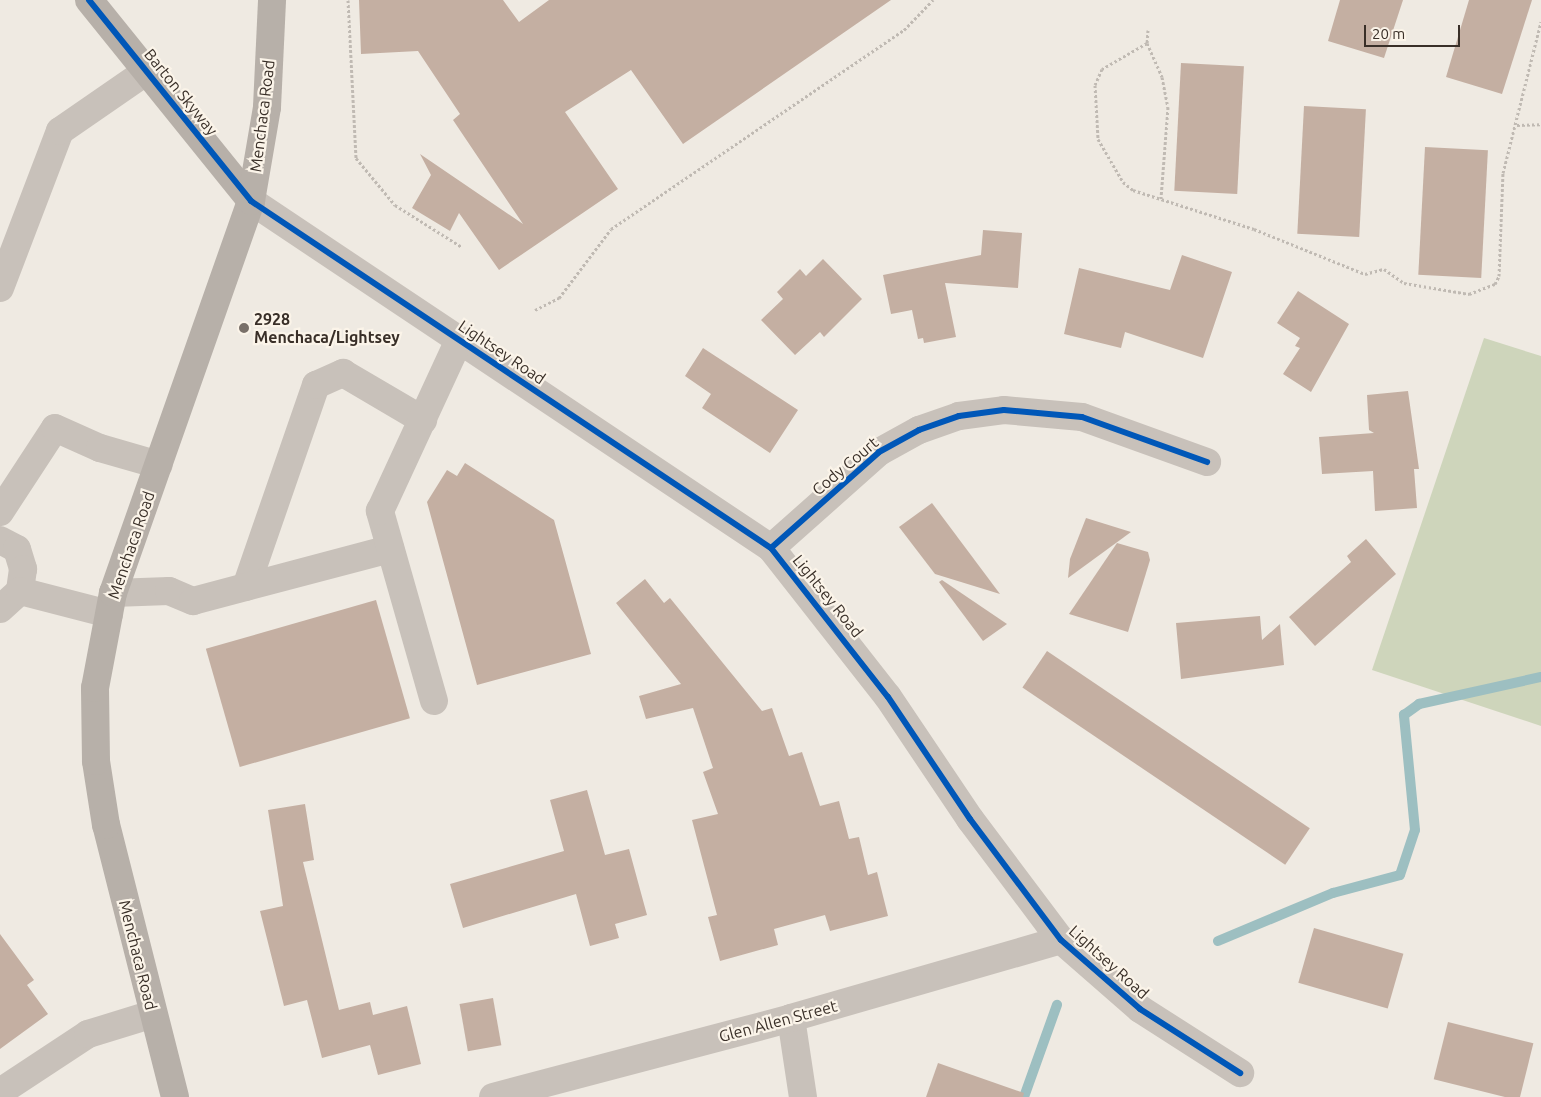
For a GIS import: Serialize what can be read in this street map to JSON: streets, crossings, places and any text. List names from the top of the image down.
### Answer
{
  "streets": {
    "main road": ["Barton Skyway", "Menchaca Road"],
    "street": ["Lightsey Road", "Cody Court", "Glen Allen Street"]
  },
  "crossings": [
    ["Barton Skyway", "Menchaca Road"],
    ["Barton Skyway", "Lightsey Road"],
    ["Menchaca Road", "Lightsey Road"],
    ["Lightsey Road", "Cody Court"],
    ["Lightsey Road", "Glen Allen Street"]
  ],
  "places": ["2928 Menchaca/Lightsey"],
  "scale_bar": "20 m"
}
